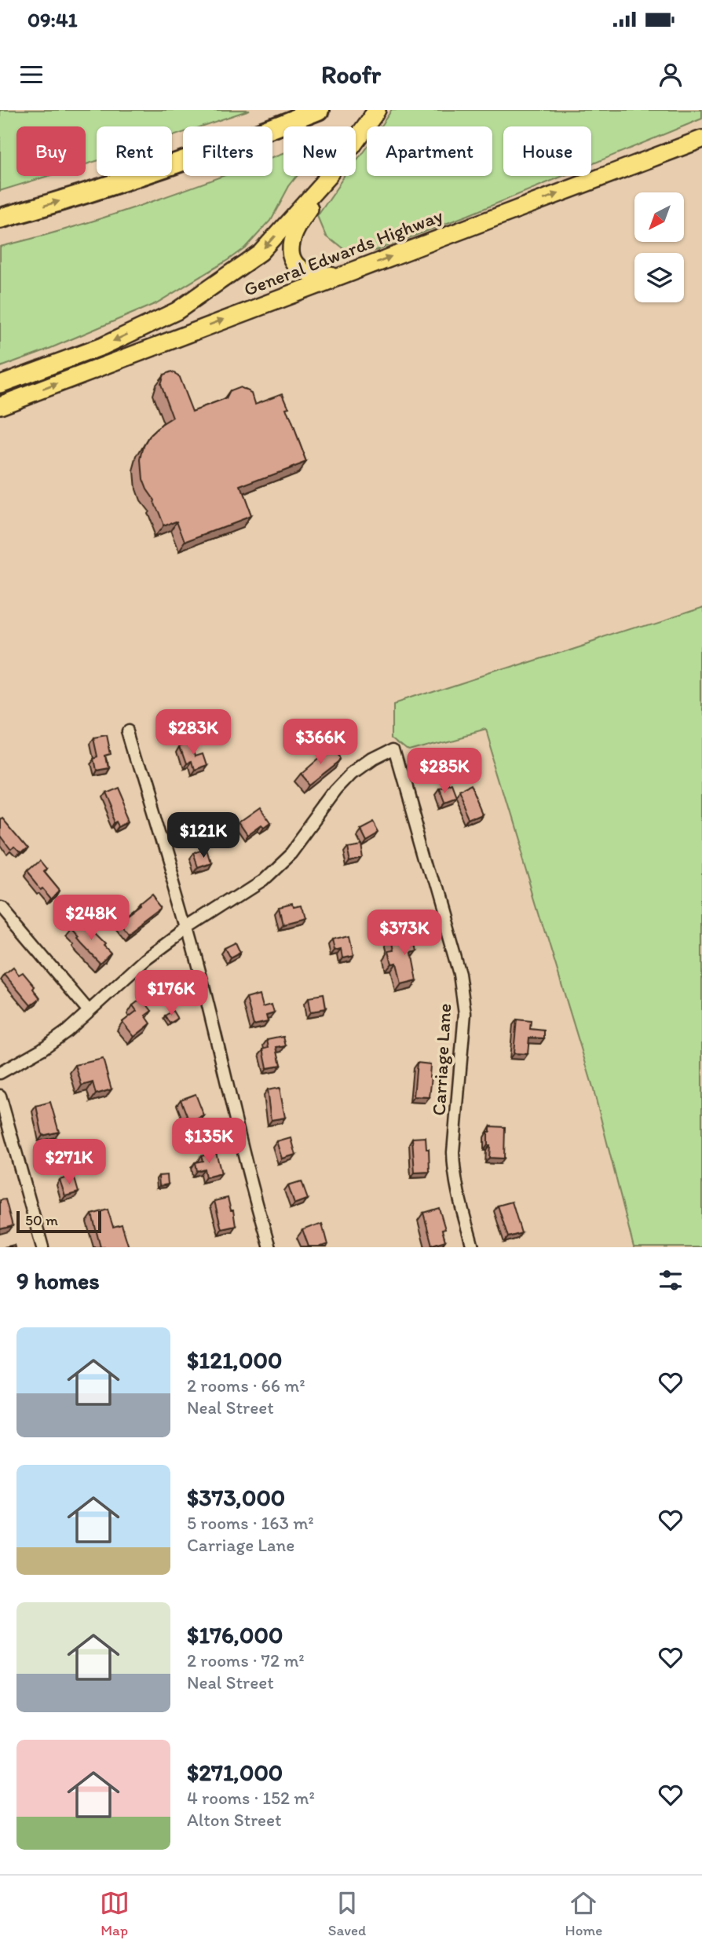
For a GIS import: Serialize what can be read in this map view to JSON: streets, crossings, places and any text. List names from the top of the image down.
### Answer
{
  "streets": {
    "main road": ["General Edwards Highway"],
    "street": ["Carriage Lane"]
  },
  "scale_bar": "50 m",
  "north": "bottom left",
  "page": {
    "status": "09:41",
    "header": "Roofr",
    "chip": [
      "Buy",
      "Rent",
      "Filters",
      "New",
      "Apartment",
      "House"
    ],
    "price": [
      "$283K",
      "$366K",
      "$285K",
      "$121K",
      "$248K",
      "$373K",
      "$176K",
      "$135K",
      "$271K"
    ],
    "scale": "50 m",
    "heading": "9 homes",
    "list": [
      {
        "name": "$121,000",
        "note": "2 rooms · 66 m² · Neal Street"
      },
      {
        "name": "$373,000",
        "note": "5 rooms · 163 m² · Carriage Lane"
      },
      {
        "name": "$176,000",
        "note": "2 rooms · 72 m² · Neal Street"
      },
      {
        "name": "$271,000",
        "note": "4 rooms · 152 m² · Alton Street"
      }
    ],
    "tabs": ["Map", "Saved", "Home"]
  }
}
